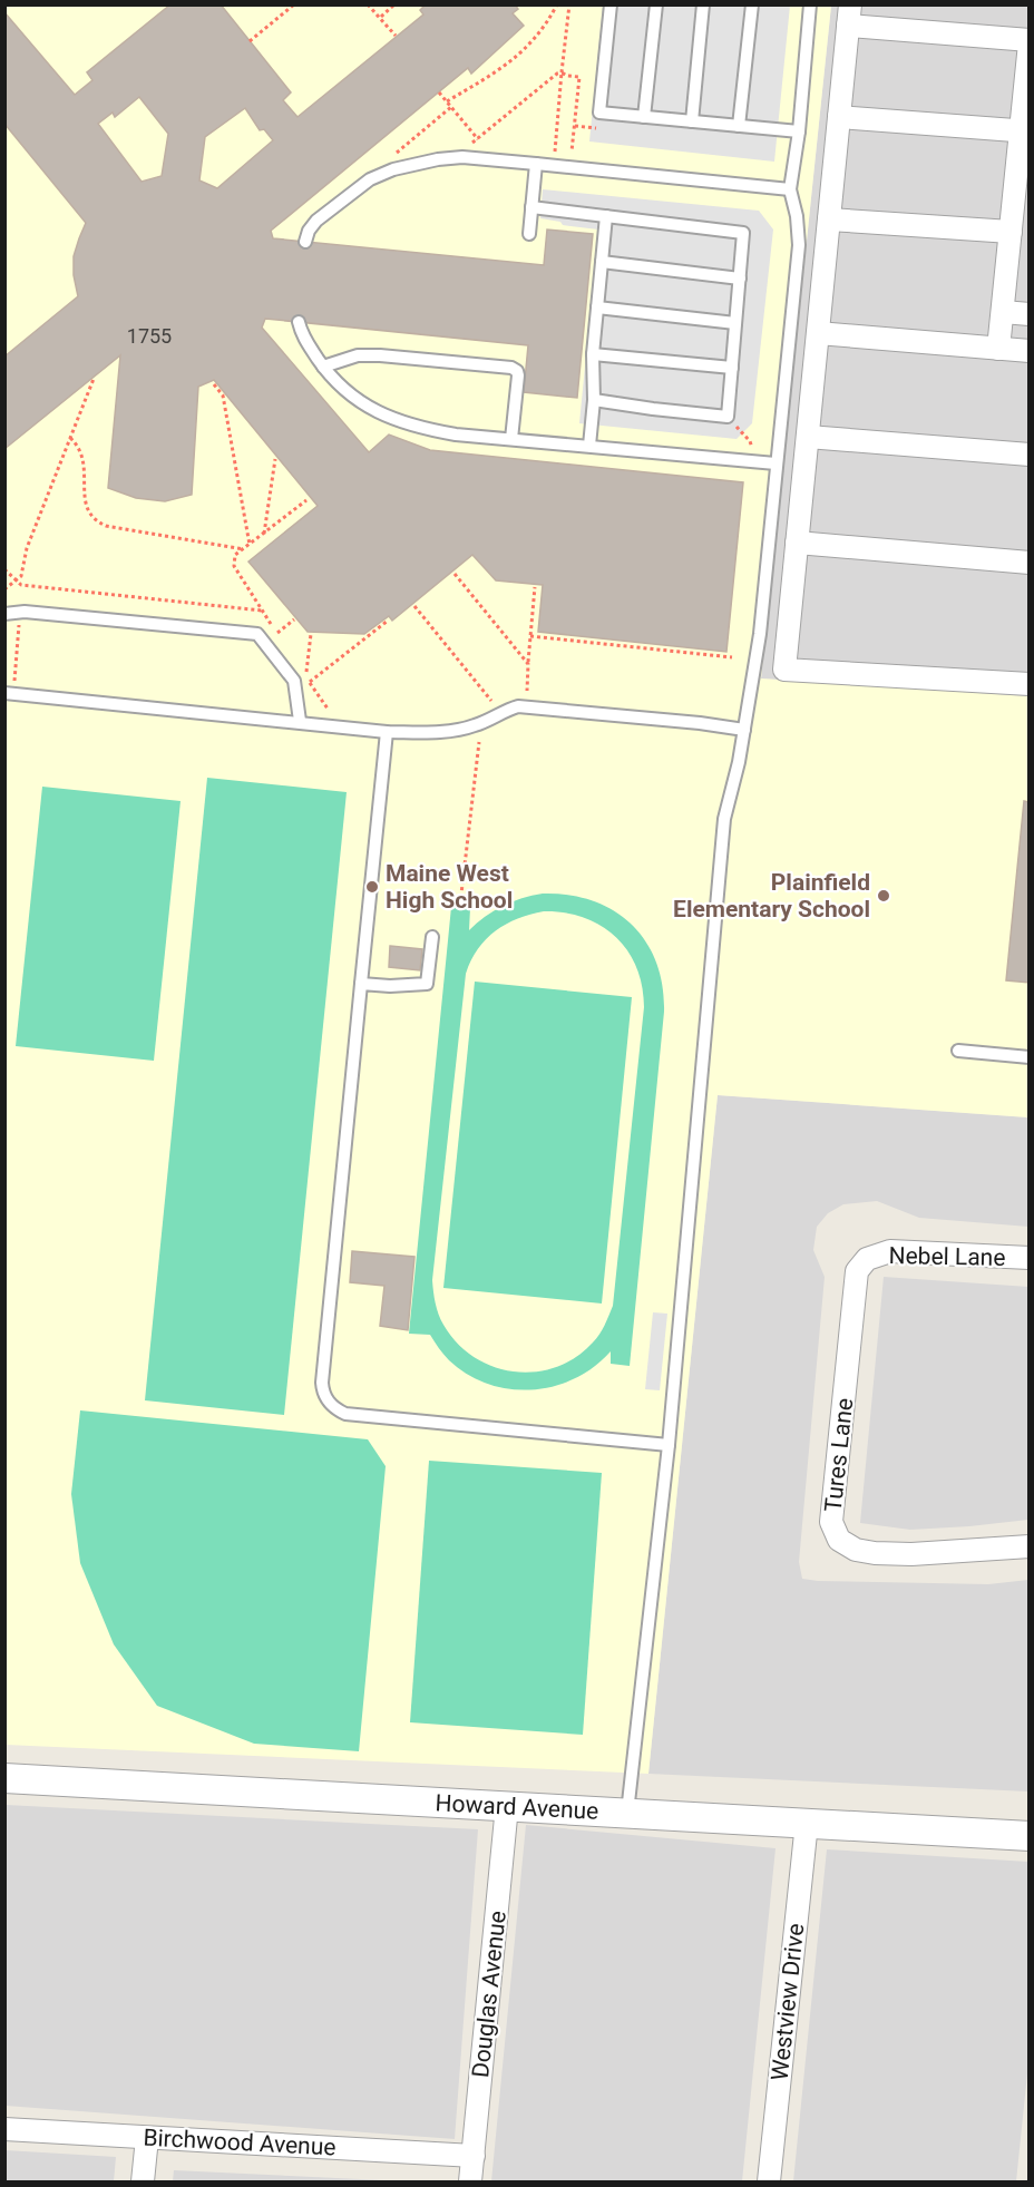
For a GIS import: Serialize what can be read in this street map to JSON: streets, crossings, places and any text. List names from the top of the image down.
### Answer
{
  "streets": {
    "street": [
      "Nebel Lane",
      "Tures Lane",
      "Howard Avenue",
      "Douglas Avenue",
      "Westview Drive",
      "Birchwood Avenue"
    ]
  },
  "crossings": [
    ["Nebel Lane", "Tures Lane"],
    ["Howard Avenue", "Douglas Avenue"],
    ["Howard Avenue", "Westview Drive"],
    ["Douglas Avenue", "Birchwood Avenue"]
  ],
  "places": ["Maine West High School", "Plainfield Elementary School"],
  "house_numbers": ["1755"]
}
